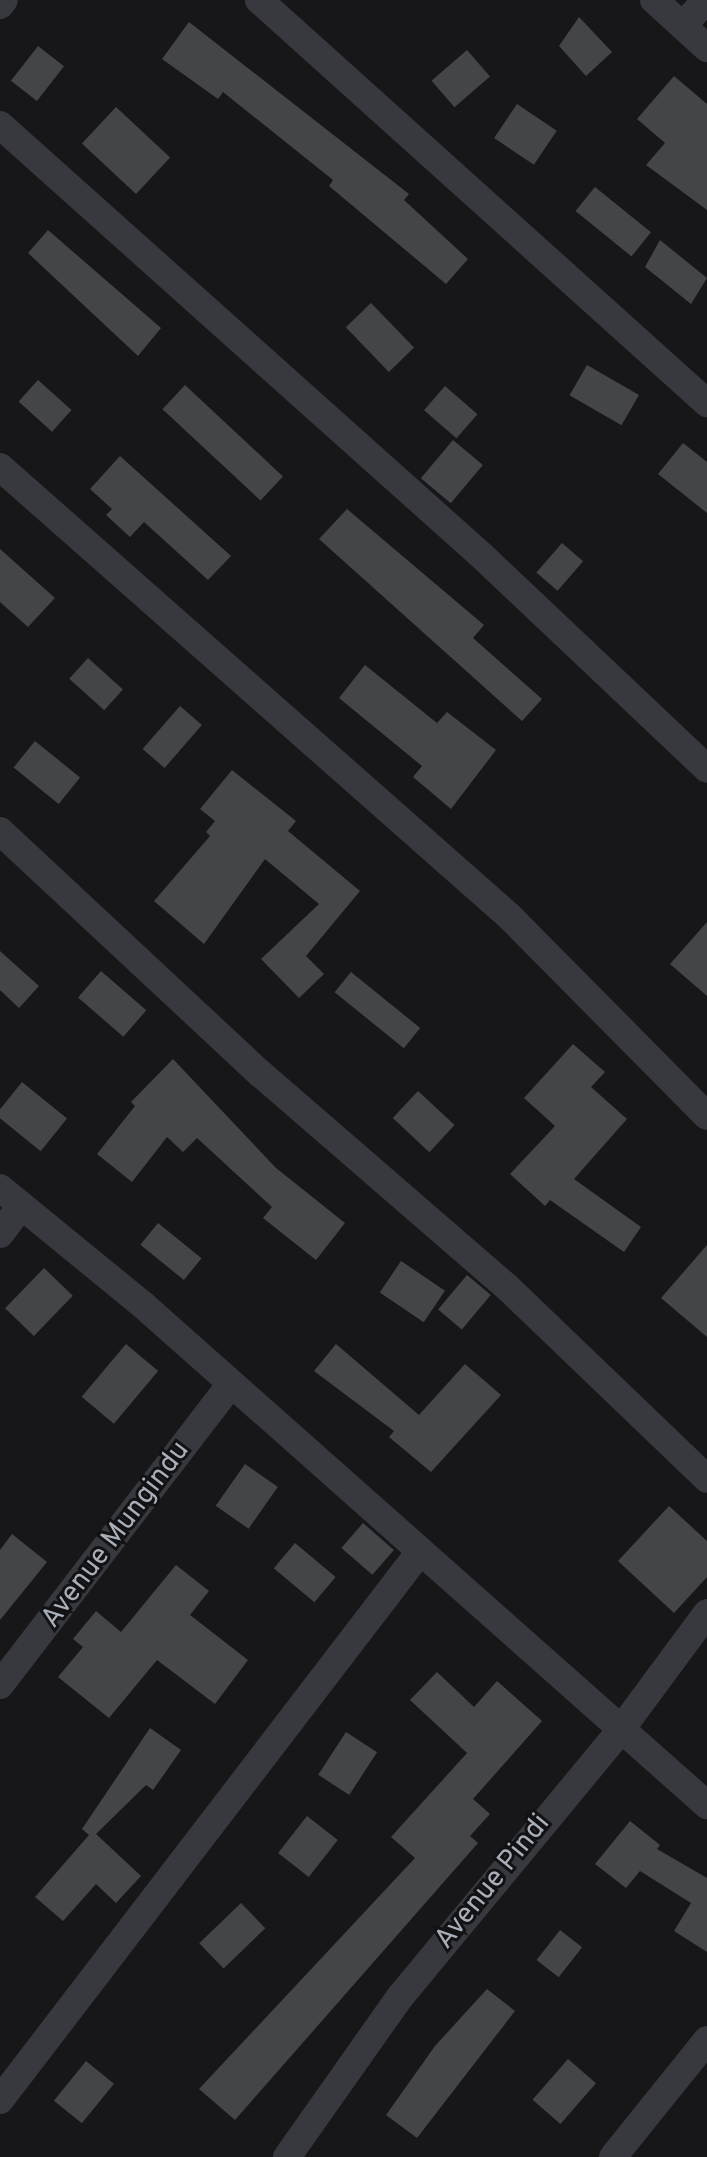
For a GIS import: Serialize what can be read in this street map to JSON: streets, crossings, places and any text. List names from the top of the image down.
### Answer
{
  "streets": {
    "street": ["Avenue Mungindu", "Avenue Pindi"]
  }
}
